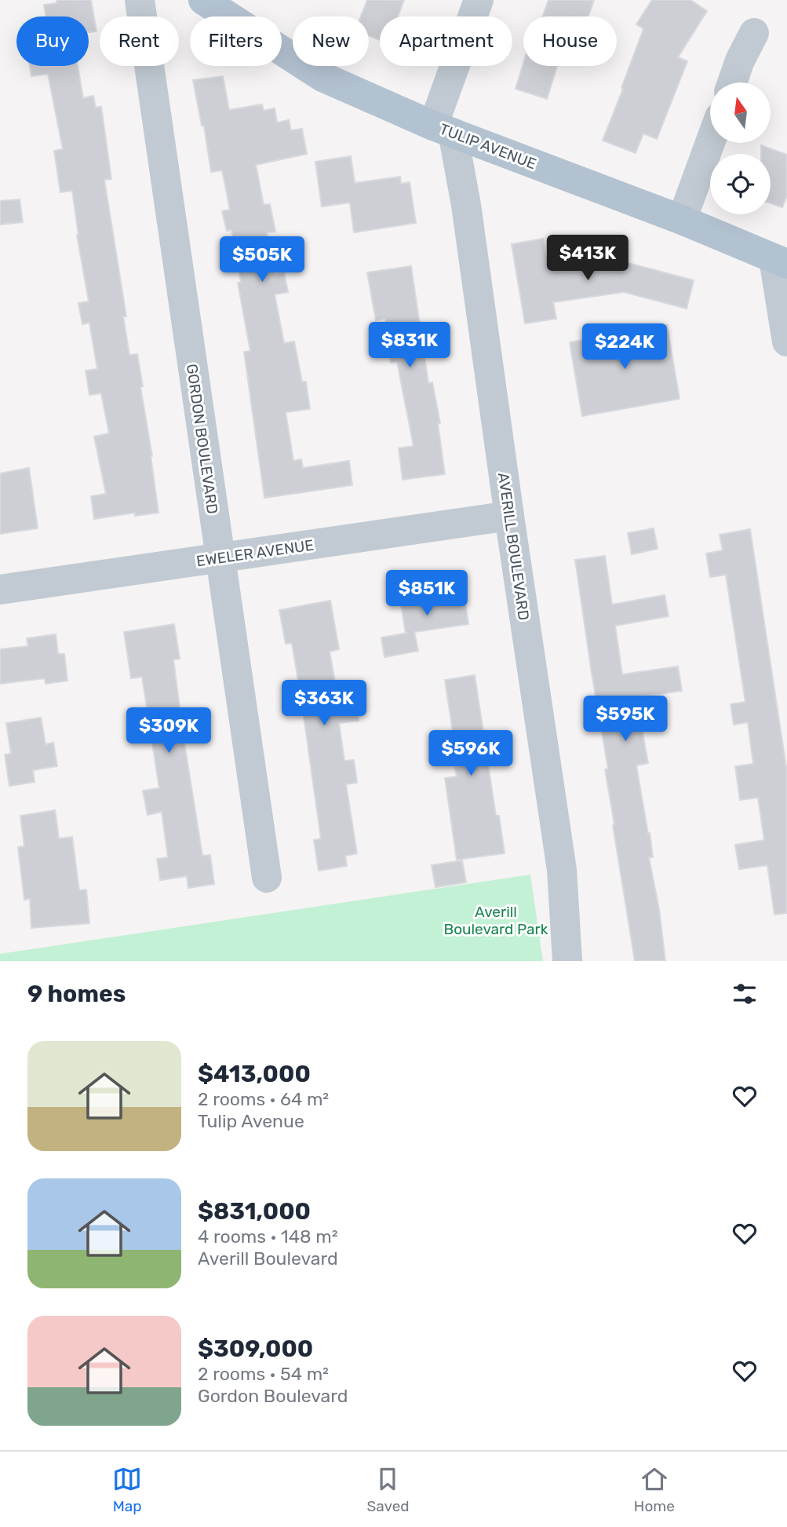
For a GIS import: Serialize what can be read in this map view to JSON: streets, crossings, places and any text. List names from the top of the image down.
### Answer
{
  "streets": {
    "main road": ["TULIP AVENUE"],
    "street": ["GORDON BOULEVARD", "AVERILL BOULEVARD", "EWELER AVENUE"]
  },
  "crossings": [
    ["TULIP AVENUE", "AVERILL BOULEVARD"],
    ["GORDON BOULEVARD", "EWELER AVENUE"],
    ["AVERILL BOULEVARD", "EWELER AVENUE"]
  ],
  "parks": ["Averill Boulevard Park"],
  "north": "top",
  "page": {
    "chip": [
      "Buy",
      "Rent",
      "Filters",
      "New",
      "Apartment",
      "House"
    ],
    "price": [
      "$413K",
      "$505K",
      "$831K",
      "$224K",
      "$851K",
      "$363K",
      "$595K",
      "$309K",
      "$596K"
    ],
    "heading": "9 homes",
    "list": [
      {
        "name": "$413,000",
        "note": "2 rooms · 64 m² · Tulip Avenue"
      },
      {
        "name": "$831,000",
        "note": "4 rooms · 148 m² · Averill Boulevard"
      },
      {
        "name": "$309,000",
        "note": "2 rooms · 54 m² · Gordon Boulevard"
      }
    ],
    "tabs": ["Map", "Saved", "Home"]
  }
}
